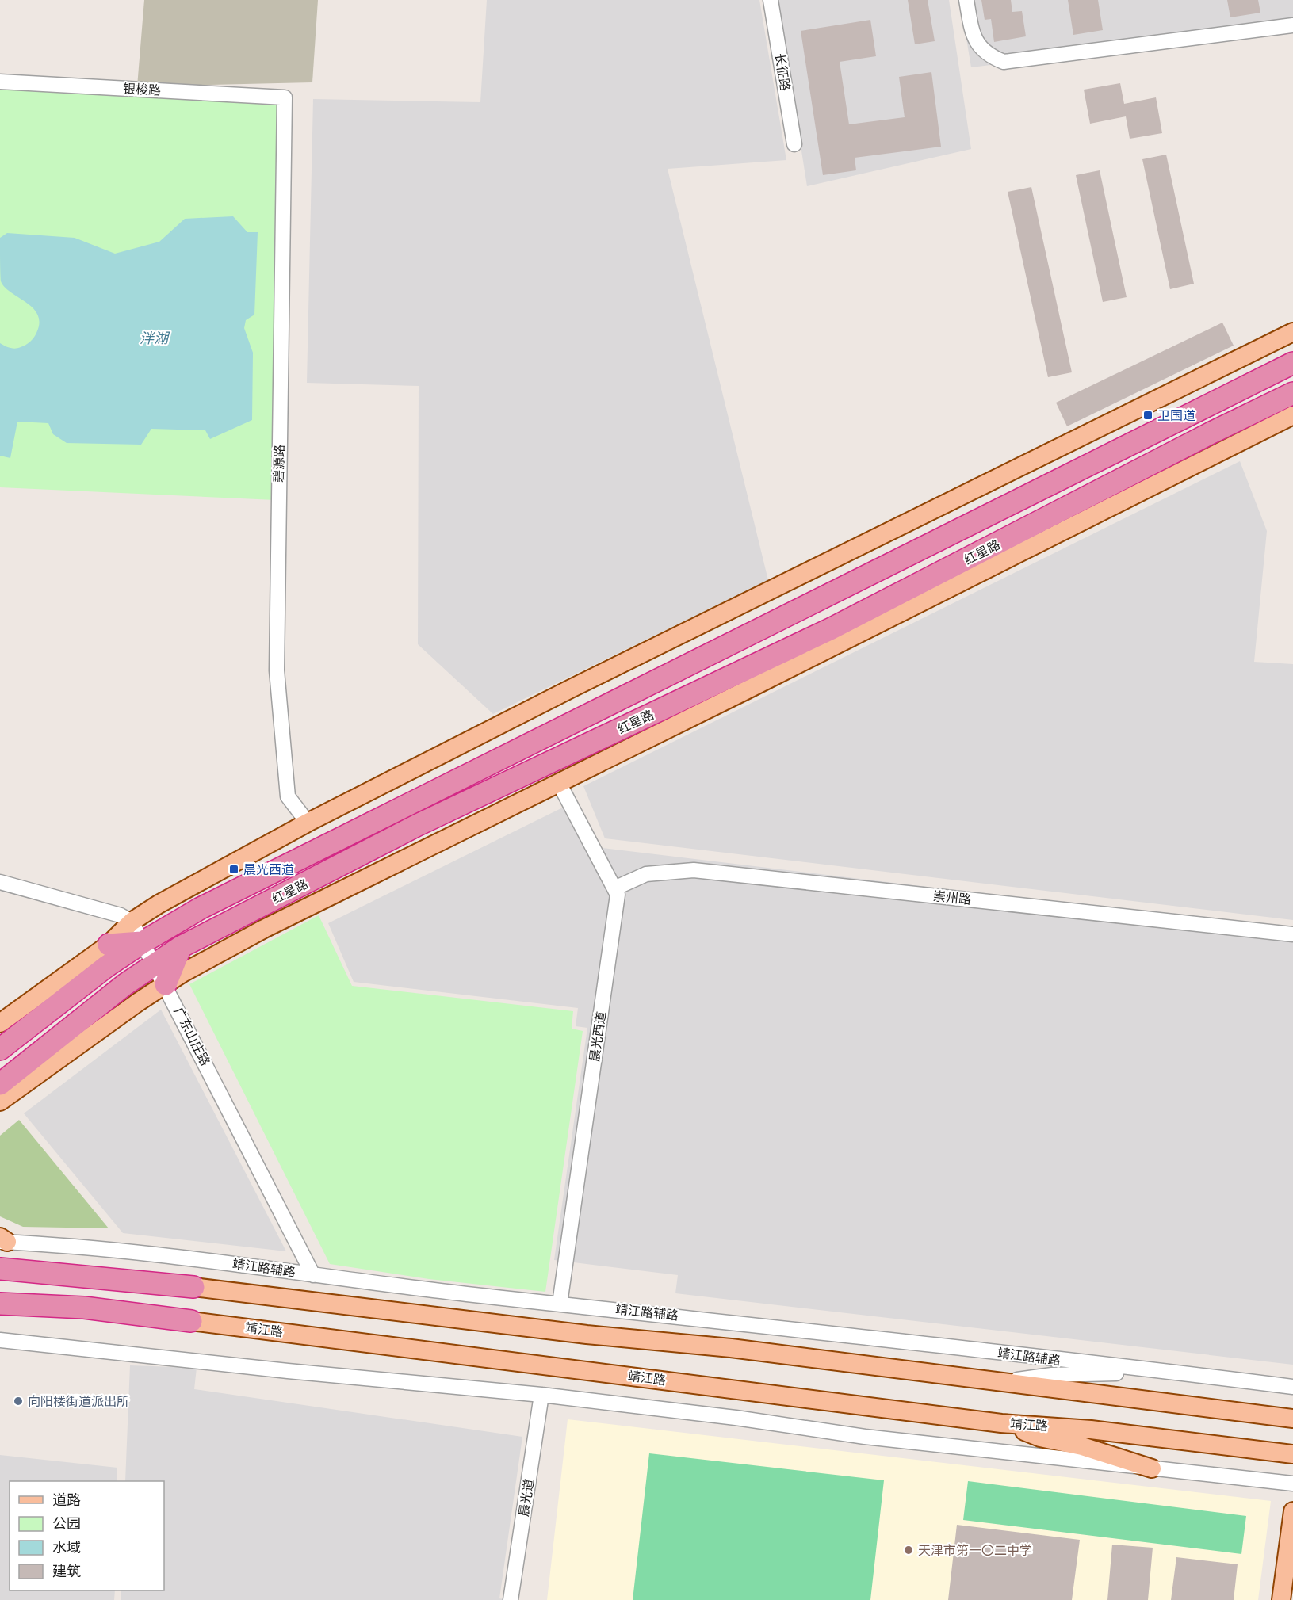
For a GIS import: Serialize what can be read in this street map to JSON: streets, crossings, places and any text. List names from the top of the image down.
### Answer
{
  "streets": {
    "highway": ["红星路", "靖江路"],
    "street": [
      "长征路",
      "银梭路",
      "碧源路",
      "崇州路",
      "广东山庄路",
      "晨光西道",
      "靖江路辅路",
      "晨光道"
    ]
  },
  "crossings": [
    ["银梭路", "碧源路"],
    ["红星路", "广东山庄路"],
    ["崇州路", "晨光西道"],
    ["广东山庄路", "靖江路辅路"],
    ["晨光西道", "靖江路辅路"]
  ],
  "water": ["泮湖"],
  "places": {
    "transit": ["卫国道", "晨光西道"],
    "other": ["向阳楼街道派出所", "天津市第一〇二中学"]
  },
  "legend": [
    "道路",
    "公园",
    "水域",
    "建筑"
  ]
}
